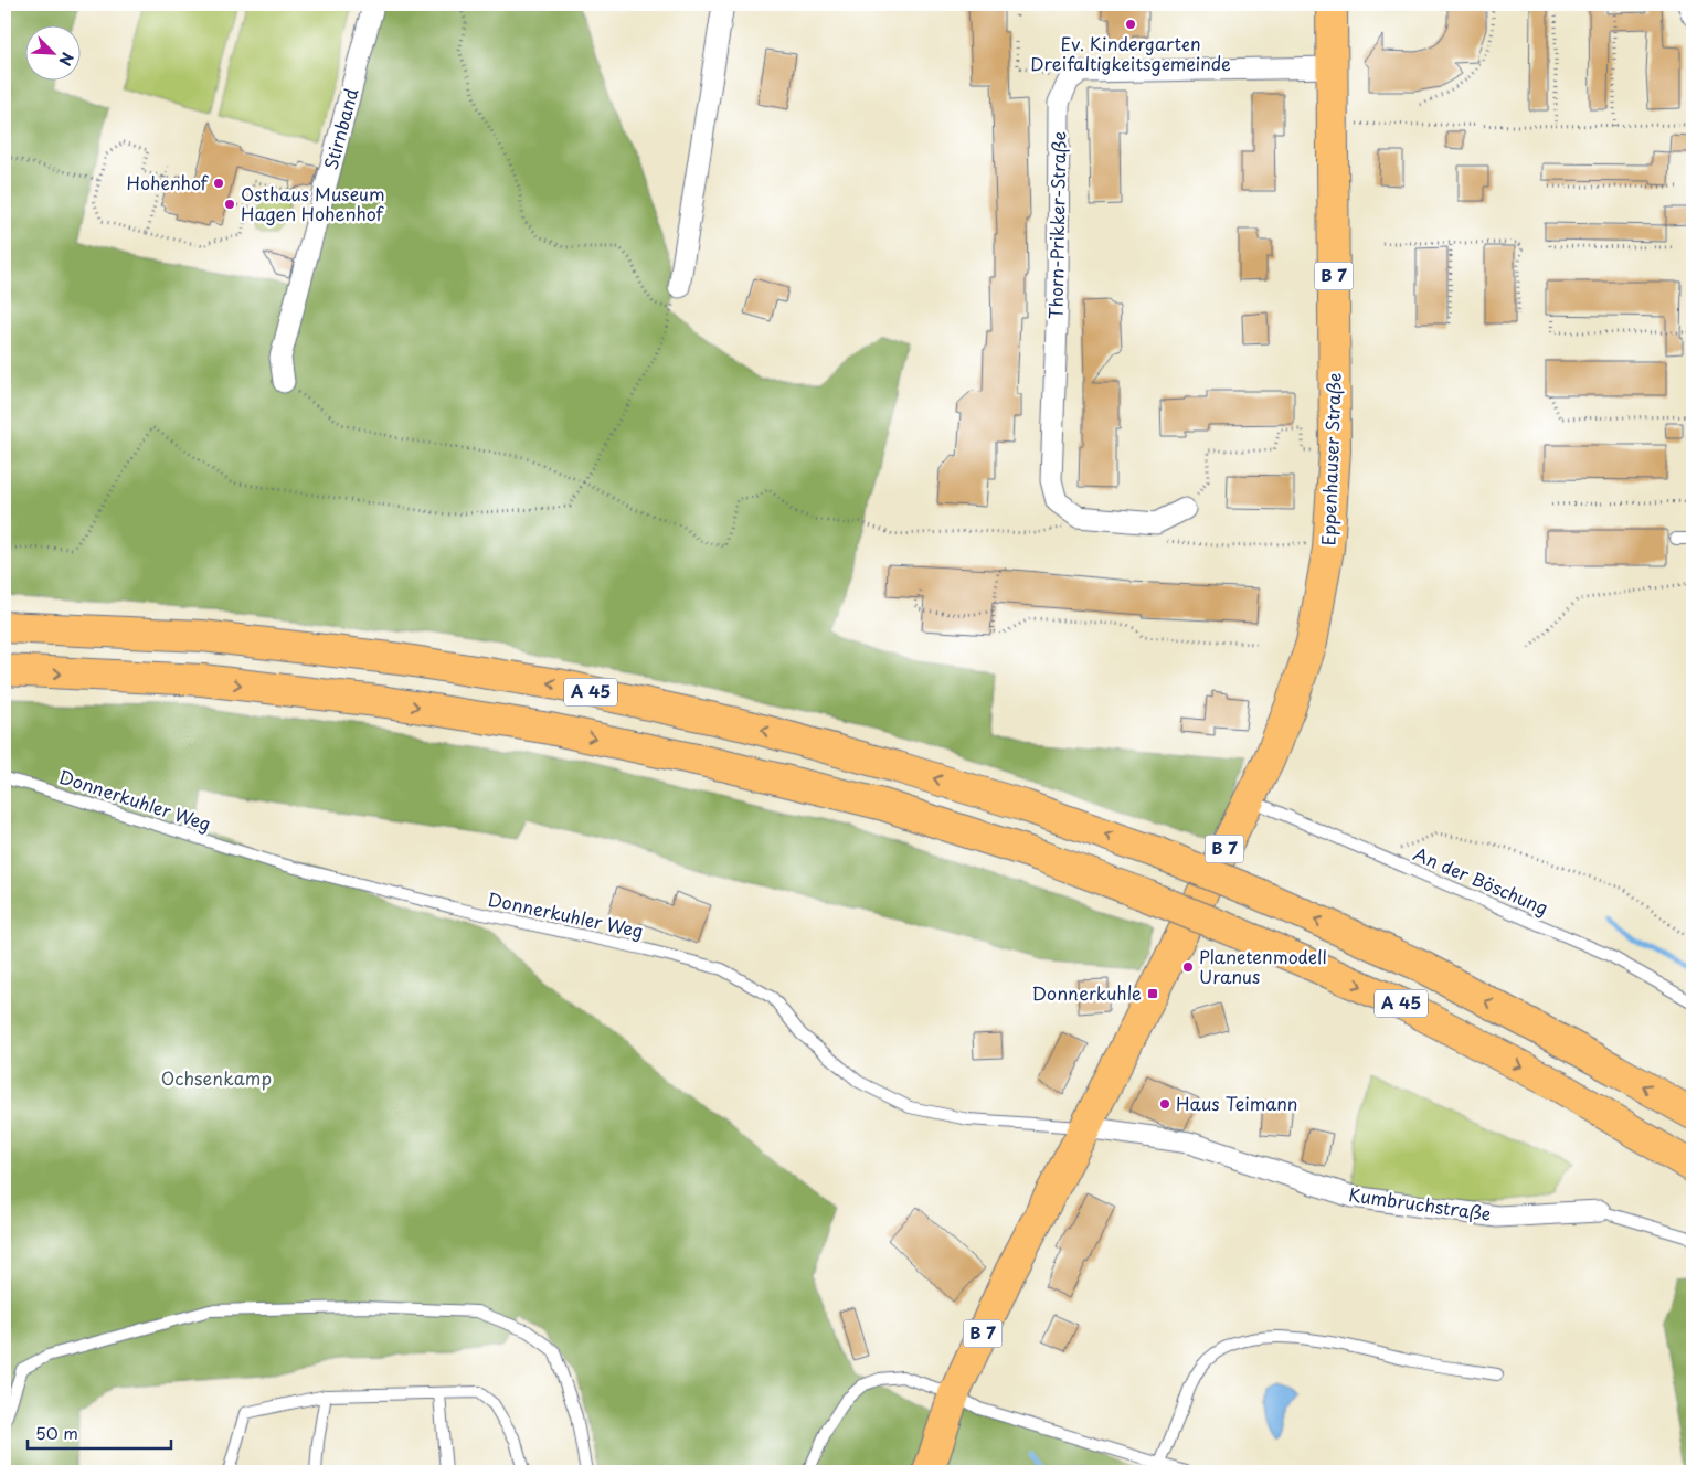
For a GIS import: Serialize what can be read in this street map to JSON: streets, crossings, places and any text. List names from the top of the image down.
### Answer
{
  "streets": {
    "main road": ["B 7", "Eppenhauser Straße", "A 45"],
    "street": ["Stirnband", "Thorn-Prikker-Straße", "Kumbruchstraße"],
    "lane": ["Donnerkuhler Weg", "An der Böschung"]
  },
  "crossings": [
    ["B 7", "Eppenhauser Straße"],
    ["B 7", "Donnerkuhler Weg"],
    ["B 7", "Kumbruchstraße"],
    ["Eppenhauser Straße", "Donnerkuhler Weg"],
    ["Eppenhauser Straße", "An der Böschung"],
    ["Eppenhauser Straße", "Kumbruchstraße"],
    ["Donnerkuhler Weg", "Kumbruchstraße"]
  ],
  "parks": ["Ochsenkamp"],
  "places": {
    "other": [
      "Ev. Kindergarten Dreifaltigkeitsgemeinde",
      "Hohenhof",
      "Osthaus Museum Hagen Hohenhof",
      "Planetenmodell Uranus",
      "Haus Teimann"
    ],
    "transit": ["Donnerkuhle"]
  },
  "scale_bar": "50 m",
  "north": "bottom right"
}
